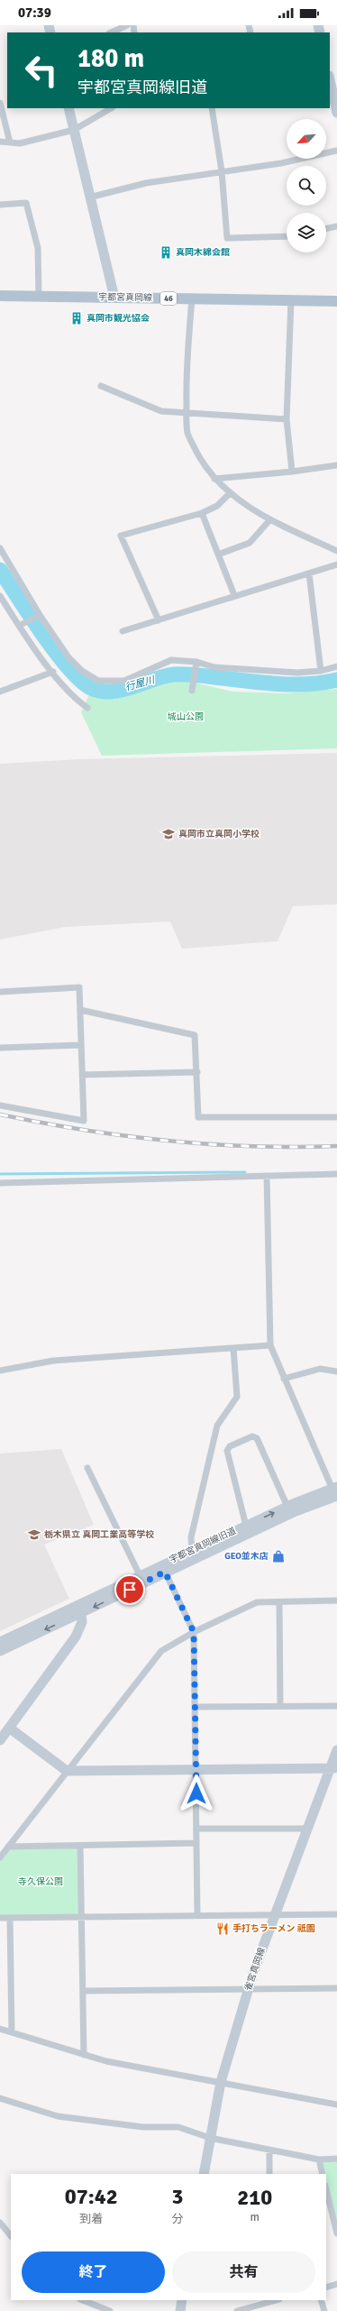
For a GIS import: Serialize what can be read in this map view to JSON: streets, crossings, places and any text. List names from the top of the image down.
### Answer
{
  "streets": {
    "main road": ["宇都宮真岡線", "46"],
    "street": ["宇都宮真岡線旧道", "雀宮真岡線"]
  },
  "water": ["行屋川"],
  "parks": ["城山公園", "寺久保公園"],
  "places": {
    "building": ["真岡木綿会館", "真岡市観光協会"],
    "school or university": ["真岡市立真岡小学校", "栃木県立 真岡工業高等学校"],
    "shop": ["GEO並木店"],
    "restaurant": ["手打ちラーメン 祇園"]
  },
  "north": "bottom left",
  "page": {
    "status": "07:39",
    "turn": ["180 m", "宇都宮真岡線旧道"],
    "eta": [
      "07:42",
      "到着",
      "3",
      "分",
      "210",
      "m"
    ],
    "buttons": ["終了", "共有"]
  }
}
